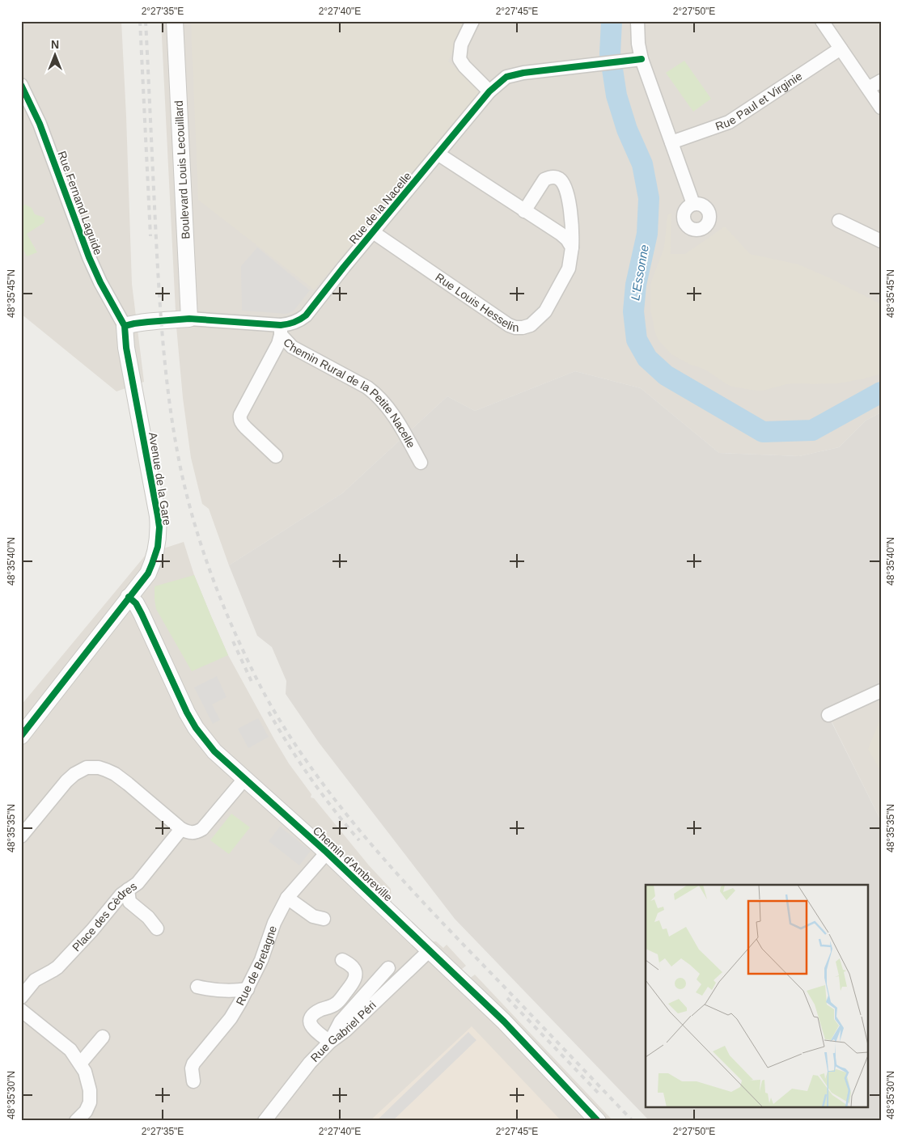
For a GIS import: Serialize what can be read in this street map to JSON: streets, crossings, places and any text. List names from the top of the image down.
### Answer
{
  "streets": {
    "street": [
      "Rue Paul et Virginie",
      "Boulevard Louis Lecouillard",
      "Rue Fernand Laguide",
      "Rue de la Nacelle",
      "Rue Louis Hesselin",
      "Chemin Rural de la Petite Nacelle",
      "Avenue de la Gare",
      "Chemin d'Ambreville",
      "Place des Cèdres",
      "Rue de Bretagne",
      "Rue Gabriel Péri"
    ]
  },
  "crossings": [
    ["Boulevard Louis Lecouillard", "Rue de la Nacelle"],
    ["Rue Fernand Laguide", "Rue de la Nacelle"],
    ["Rue Fernand Laguide", "Avenue de la Gare"],
    ["Rue de la Nacelle", "Rue Louis Hesselin"],
    ["Rue de la Nacelle", "Chemin Rural de la Petite Nacelle"],
    ["Rue de la Nacelle", "Avenue de la Gare"],
    ["Avenue de la Gare", "Chemin d'Ambreville"],
    ["Chemin d'Ambreville", "Rue de Bretagne"],
    ["Chemin d'Ambreville", "Rue Gabriel Péri"]
  ],
  "water": ["L'Essonne"],
  "north": "top",
  "coordinates": [
    "2°27'35\"E",
    "2°27'40\"E",
    "2°27'45\"E",
    "2°27'50\"E",
    "48°35'45\"N",
    "48°35'40\"N",
    "48°35'35\"N",
    "48°35'30\"N"
  ]
}
